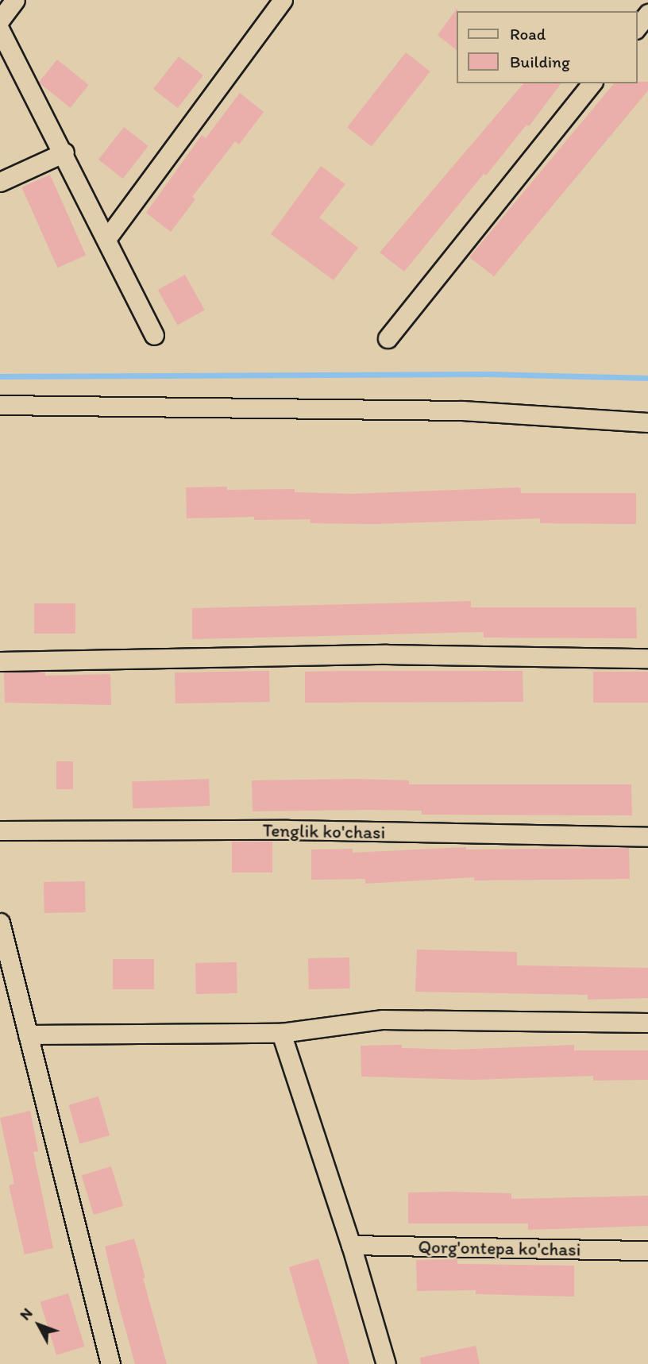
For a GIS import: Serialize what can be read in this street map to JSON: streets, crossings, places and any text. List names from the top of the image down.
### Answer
{
  "streets": {
    "street": ["Tenglik ko'chasi", "Qorg'ontepa ko'chasi"]
  },
  "legend": ["Road", "Building"],
  "north": "top left"
}
